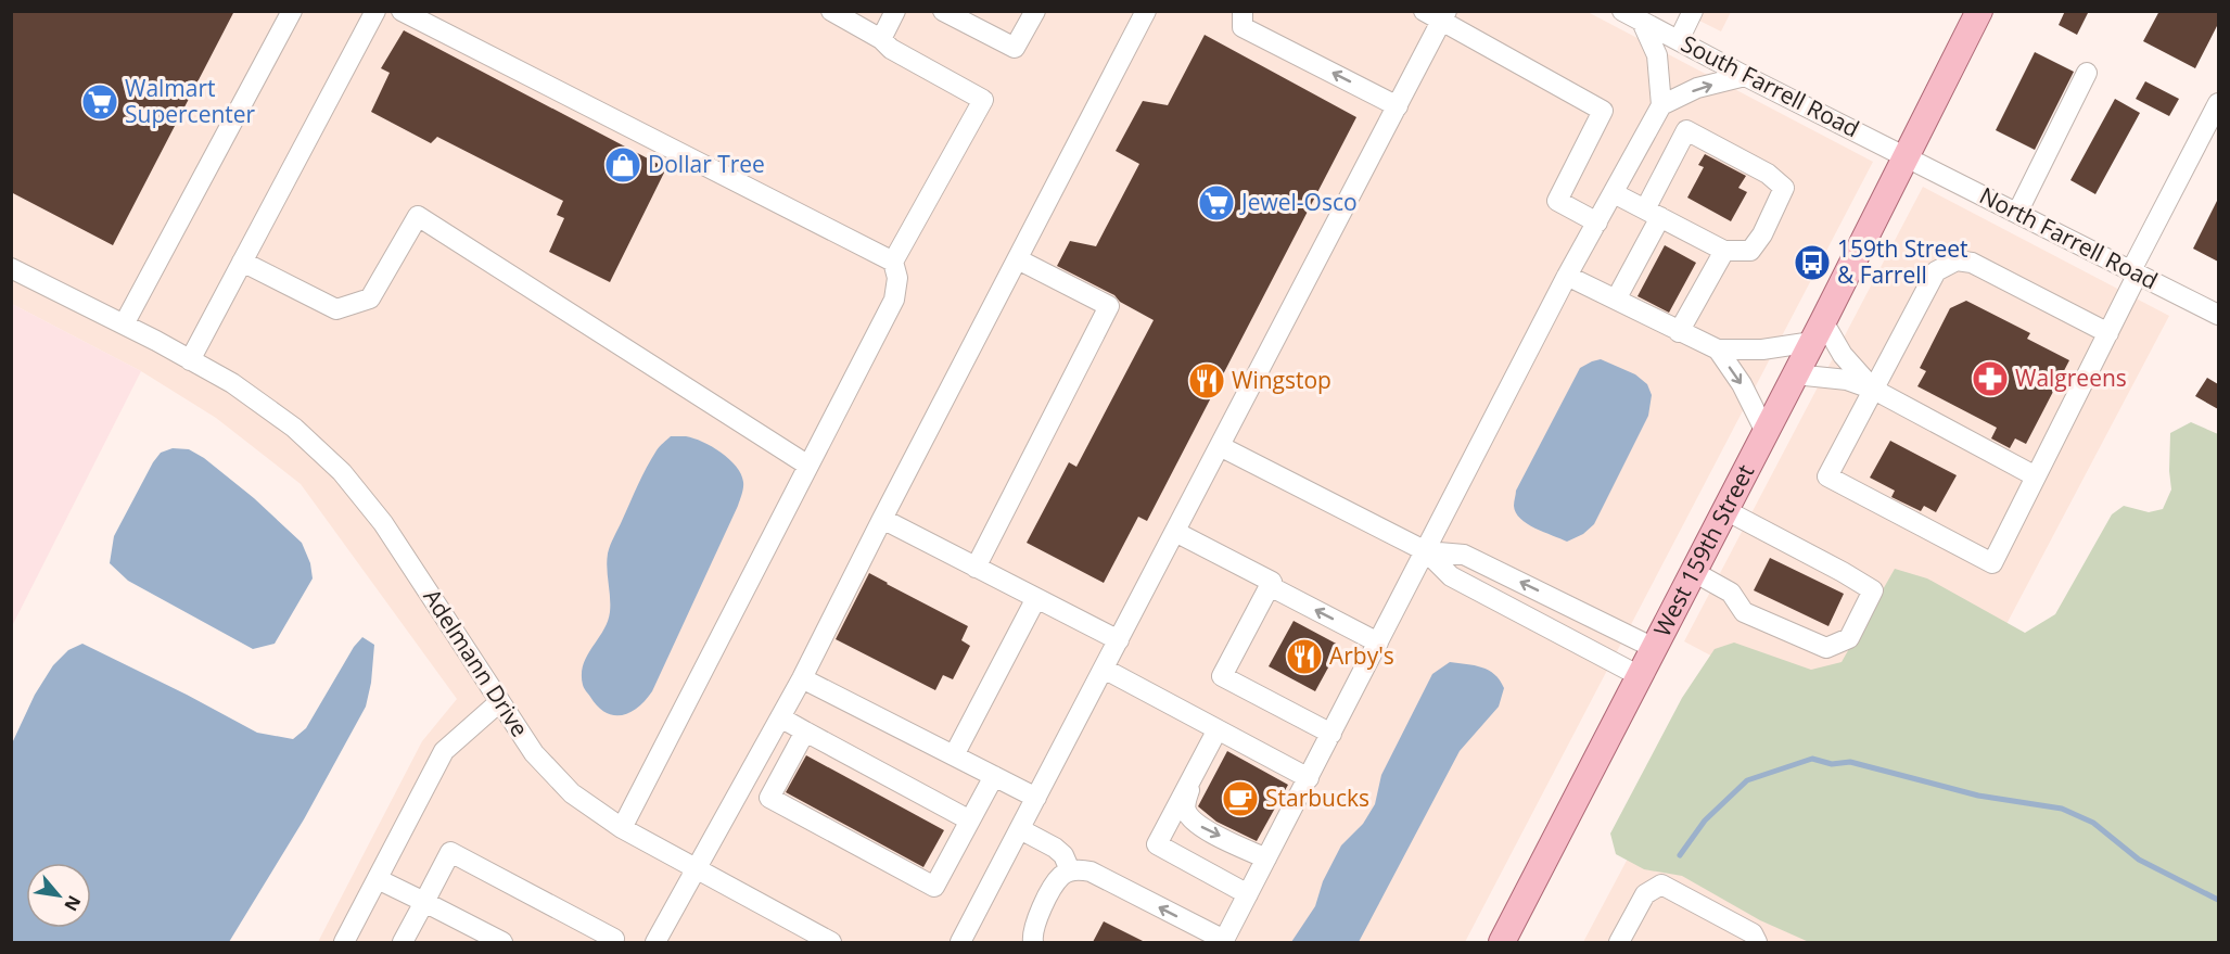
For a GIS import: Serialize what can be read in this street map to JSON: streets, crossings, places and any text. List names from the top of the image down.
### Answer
{
  "streets": {
    "main road": ["West 159th Street"],
    "street": ["South Farrell Road", "North Farrell Road", "Adelmann Drive"]
  },
  "crossings": [
    ["South Farrell Road", "North Farrell Road"],
    ["South Farrell Road", "West 159th Street"],
    ["North Farrell Road", "West 159th Street"]
  ],
  "places": {
    "supermarket": ["Walmart Supercenter", "Jewel-Osco"],
    "shop": ["Dollar Tree"],
    "bus stop": ["159th Street & Farrell"],
    "pharmacy": ["Walgreens"],
    "restaurant": ["Wingstop", "Arby's"],
    "cafe": ["Starbucks"]
  },
  "north": "bottom right"
}
